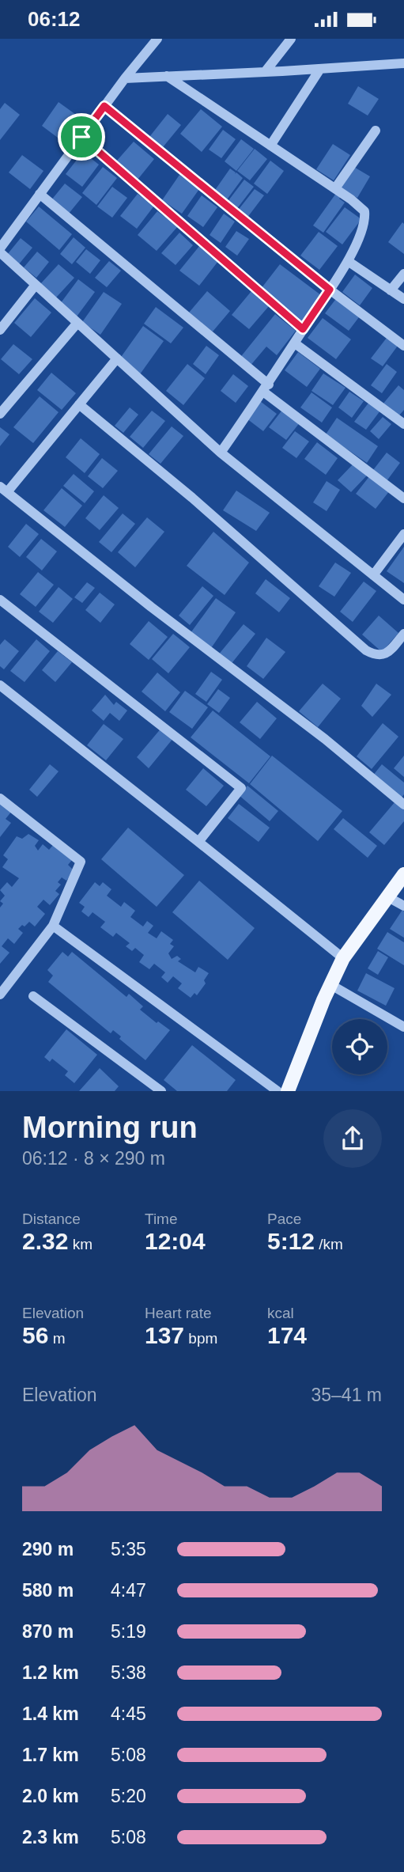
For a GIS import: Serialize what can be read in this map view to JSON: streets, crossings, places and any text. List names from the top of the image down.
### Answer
{
  "page": {
    "status": "06:12",
    "heading": ["Morning run", "06:12 · 8 × 290 m"],
    "stats": [
      ["Distance", "2.32 km"],
      ["Time", "12:04"],
      ["Pace", "5:12 /km"],
      ["Elevation", "56 m"],
      ["Heart rate", "137 bpm"],
      ["kcal", "174"]
    ],
    "chart": ["Elevation", "35–41 m"],
    "list": [
      {
        "name": "290 m",
        "note": "5:35"
      },
      {
        "name": "580 m",
        "note": "4:47"
      },
      {
        "name": "870 m",
        "note": "5:19"
      },
      {
        "name": "1.2 km",
        "note": "5:38"
      },
      {
        "name": "1.4 km",
        "note": "4:45"
      },
      {
        "name": "1.7 km",
        "note": "5:08"
      },
      {
        "name": "2.0 km",
        "note": "5:20"
      },
      {
        "name": "2.3 km",
        "note": "5:08"
      }
    ]
  }
}
